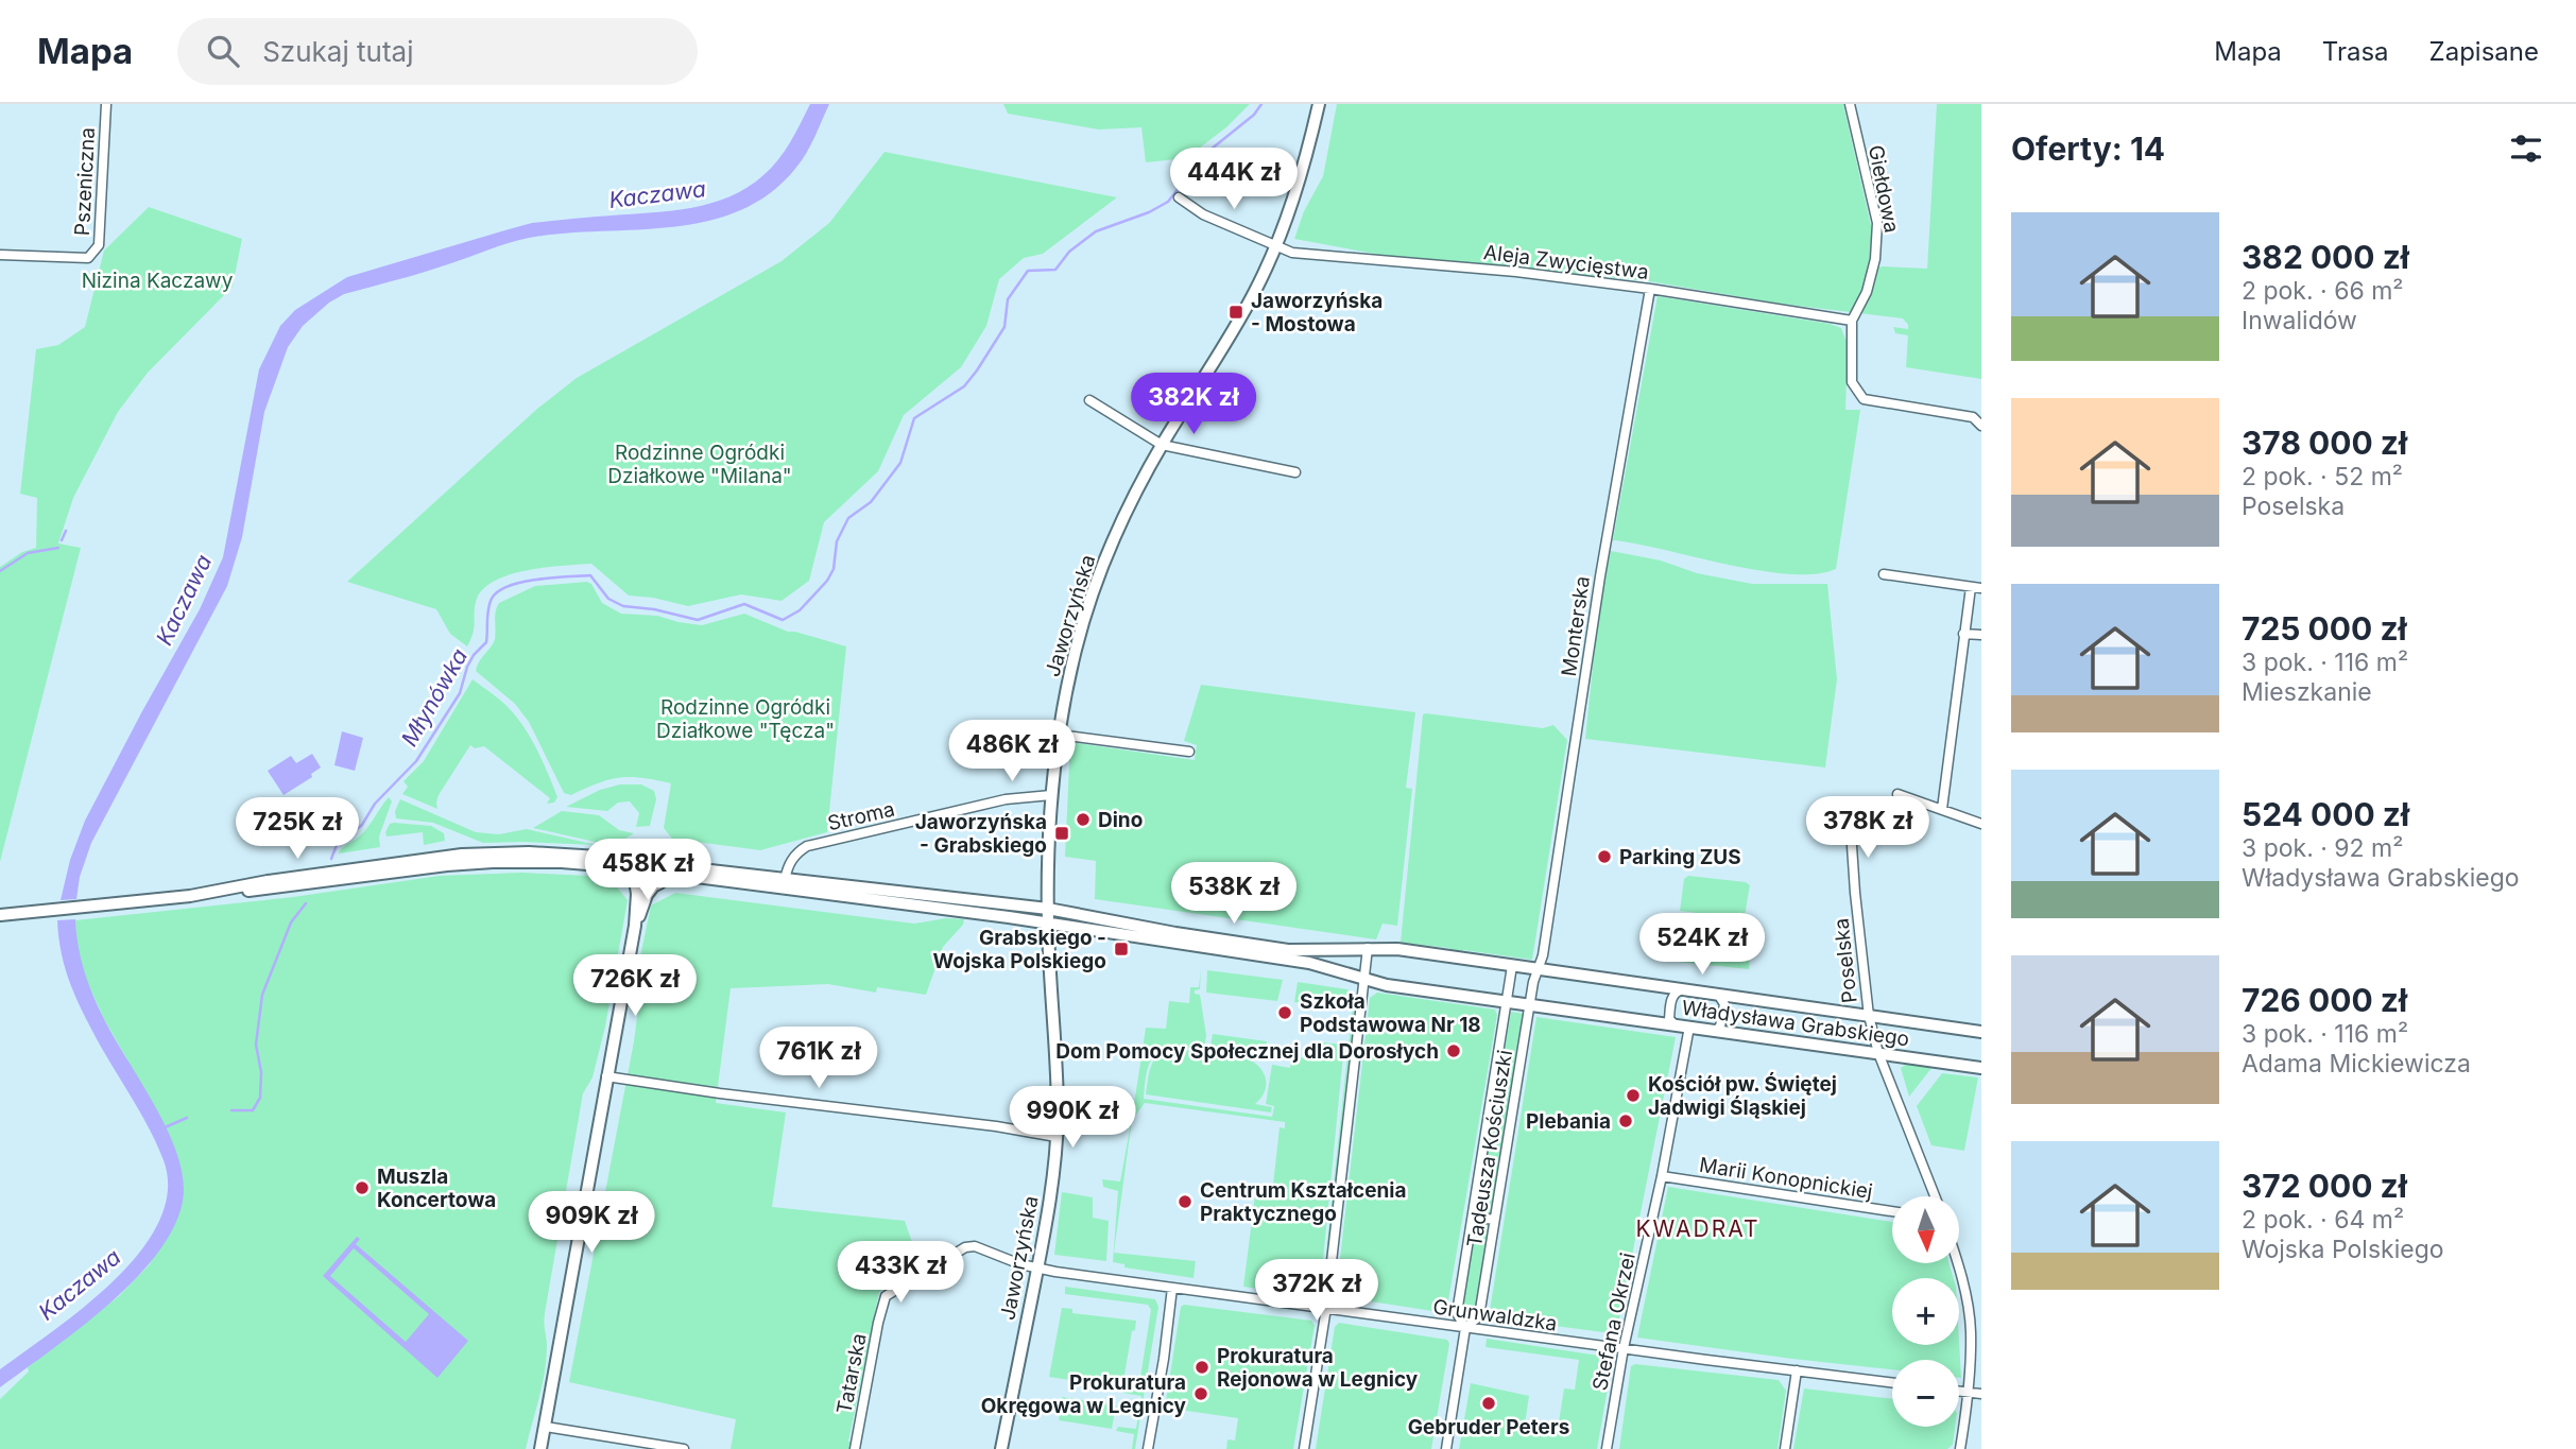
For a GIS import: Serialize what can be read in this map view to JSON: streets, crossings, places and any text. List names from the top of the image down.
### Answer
{
  "streets": {
    "street": [
      "Pszeniczna",
      "Giełdowa",
      "Aleja Zwycięstwa",
      "Jaworzyńska",
      "Monterska",
      "Stroma",
      "Poselska",
      "Władysława Grabskiego",
      "Tadeusza Kościuszki",
      "Marii Konopnickiej",
      "Grunwaldzka",
      "Stefana Okrzei",
      "Tatarska"
    ]
  },
  "crossings": [
    ["Giełdowa", "Aleja Zwycięstwa"],
    ["Aleja Zwycięstwa", "Jaworzyńska"],
    ["Aleja Zwycięstwa", "Monterska"],
    ["Jaworzyńska", "Stroma"],
    ["Jaworzyńska", "Władysława Grabskiego"],
    ["Jaworzyńska", "Grunwaldzka"],
    ["Jaworzyńska", "Tatarska"],
    ["Monterska", "Władysława Grabskiego"],
    ["Monterska", "Tadeusza Kościuszki"],
    ["Stroma", "Władysława Grabskiego"],
    ["Poselska", "Władysława Grabskiego"],
    ["Władysława Grabskiego", "Tadeusza Kościuszki"],
    ["Władysława Grabskiego", "Stefana Okrzei"],
    ["Tadeusza Kościuszki", "Grunwaldzka"],
    ["Marii Konopnickiej", "Stefana Okrzei"],
    ["Grunwaldzka", "Stefana Okrzei"],
    ["Grunwaldzka", "Tatarska"]
  ],
  "districts": ["KWADRAT"],
  "water": ["Kaczawa", "Młynówka"],
  "parks": ["Nizina Kaczawy", "Rodzinne Ogródki Działkowe \"Milana\"", "Rodzinne Ogródki Działkowe \"Tęcza\""],
  "places": {
    "transit": ["Jaworzyńska - Mostowa", "Jaworzyńska - Grabskiego", "Grabskiego - Wojska Polskiego"],
    "other": [
      "Dino",
      "Parking ZUS",
      "Szkoła Podstawowa Nr 18",
      "Dom Pomocy Społecznej dla Dorosłych",
      "Kościół pw. Świętej Jadwigi Śląskiej",
      "Plebania",
      "Muszla Koncertowa",
      "Centrum Kształcenia Praktycznego",
      "Prokuratura Rejonowa w Legnicy",
      "Prokuratura Okręgowa w Legnicy",
      "Gebruder Peters"
    ]
  },
  "north": "bottom",
  "page": {
    "header": "Mapa",
    "search": "Szukaj tutaj",
    "nav": ["Mapa", "Trasa", "Zapisane"],
    "heading": "Oferty: 14",
    "price": [
      "444K zł",
      "382K zł",
      "486K zł",
      "378K zł",
      "725K zł",
      "458K zł",
      "538K zł",
      "524K zł",
      "726K zł",
      "761K zł",
      "990K zł",
      "909K zł",
      "433K zł",
      "372K zł"
    ],
    "list": [
      {
        "name": "382 000 zł",
        "note": "2 pok. · 66 m² · Inwalidów"
      },
      {
        "name": "378 000 zł",
        "note": "2 pok. · 52 m² · Poselska"
      },
      {
        "name": "725 000 zł",
        "note": "3 pok. · 116 m² · Mieszkanie"
      },
      {
        "name": "524 000 zł",
        "note": "3 pok. · 92 m² · Władysława Grabskiego"
      },
      {
        "name": "726 000 zł",
        "note": "3 pok. · 116 m² · Adama Mickiewicza"
      },
      {
        "name": "372 000 zł",
        "note": "2 pok. · 64 m² · Wojska Polskiego"
      }
    ],
    "map_buttons": ["+", "−"]
  }
}
